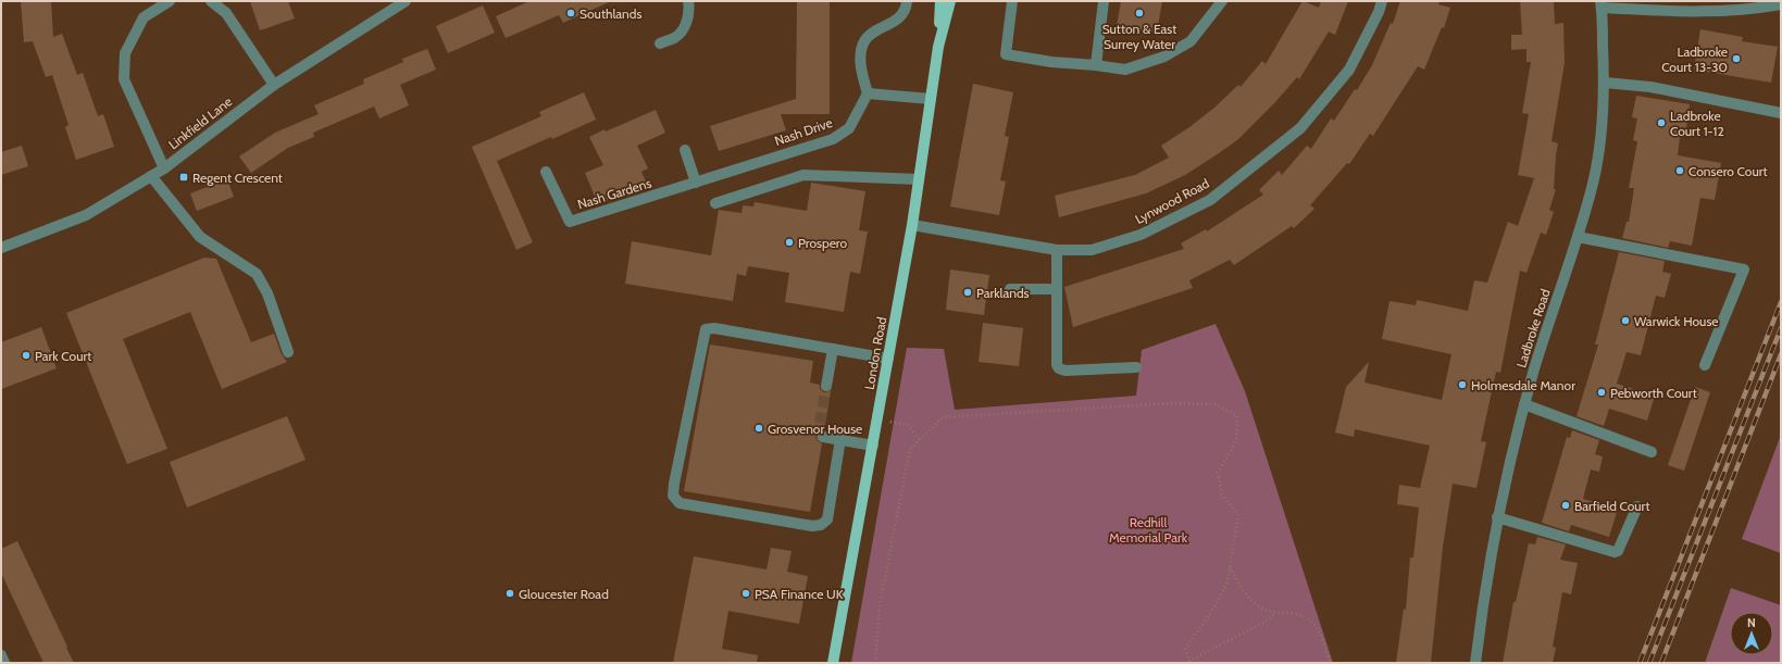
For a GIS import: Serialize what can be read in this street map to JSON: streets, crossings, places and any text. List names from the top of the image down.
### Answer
{
  "streets": {
    "main road": ["London Road"],
    "street": [
      "Linkfield Lane",
      "Nash Drive",
      "Nash Gardens",
      "Lynwood Road",
      "Ladbroke Road"
    ]
  },
  "crossings": [
    ["Nash Drive", "Nash Gardens"],
    ["Lynwood Road", "London Road"]
  ],
  "parks": ["Redhill Memorial Park"],
  "places": {
    "other": [
      "Southlands",
      "Sutton & East Surrey Water",
      "Ladbroke Court 13-30",
      "Ladbroke Court 1-12",
      "Consero Court",
      "Prospero",
      "Parklands",
      "Warwick House",
      "Park Court",
      "Holmesdale Manor",
      "Pebworth Court",
      "Grosvenor House",
      "Barfield Court",
      "Gloucester Road",
      "PSA Finance UK"
    ],
    "transit": ["Regent Crescent"]
  },
  "north": "top"
}
